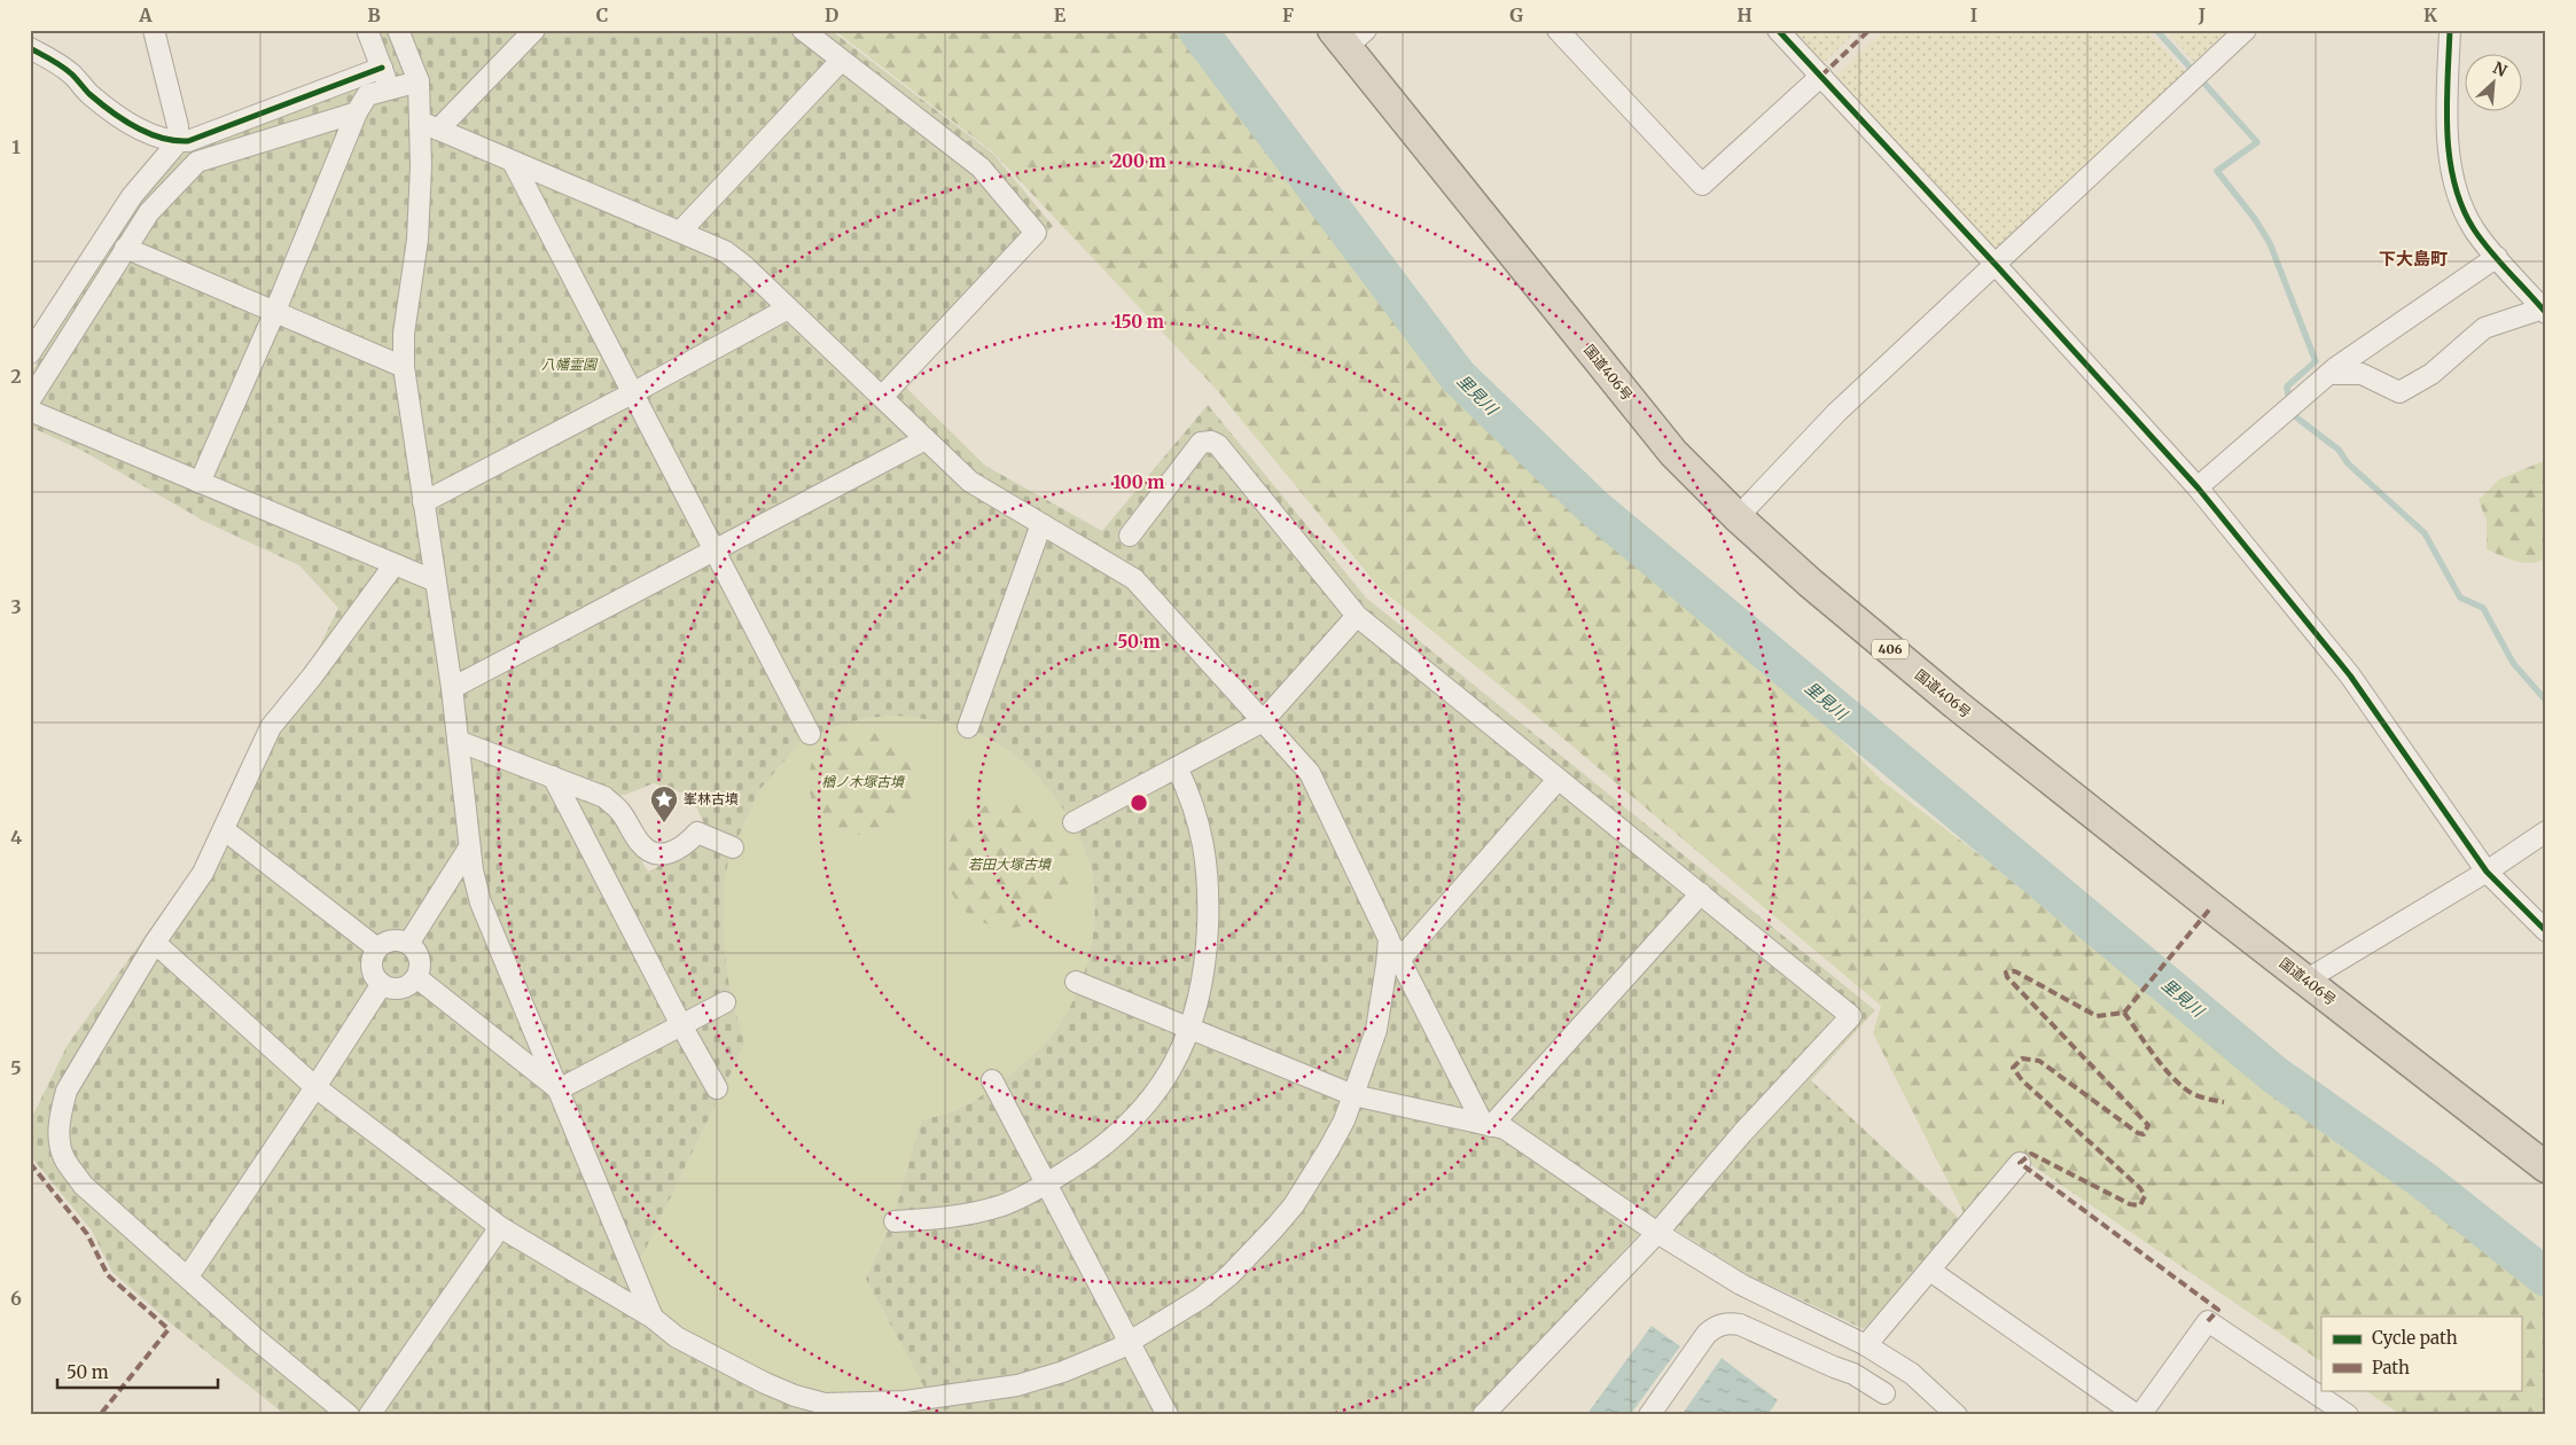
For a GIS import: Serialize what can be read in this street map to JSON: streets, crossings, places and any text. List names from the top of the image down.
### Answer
{
  "streets": {
    "highway": ["国道406号", "406"]
  },
  "districts": ["下大島町"],
  "water": ["里見川"],
  "parks": ["八幡霊園", "楢ノ木塚古墳", "若田大塚古墳"],
  "places": {
    "place": ["峯林古墳"]
  },
  "legend": ["Cycle path", "Path"],
  "scale_bar": "50 m",
  "north": "top right",
  "grid": {
    "columns": [
      "A",
      "B",
      "C",
      "D",
      "E",
      "F",
      "G",
      "H",
      "I",
      "J",
      "K"
    ],
    "rows": [
      "1",
      "2",
      "3",
      "4",
      "5",
      "6"
    ]
  },
  "rings": [
    "200 m",
    "150 m",
    "100 m",
    "50 m"
  ]
}
